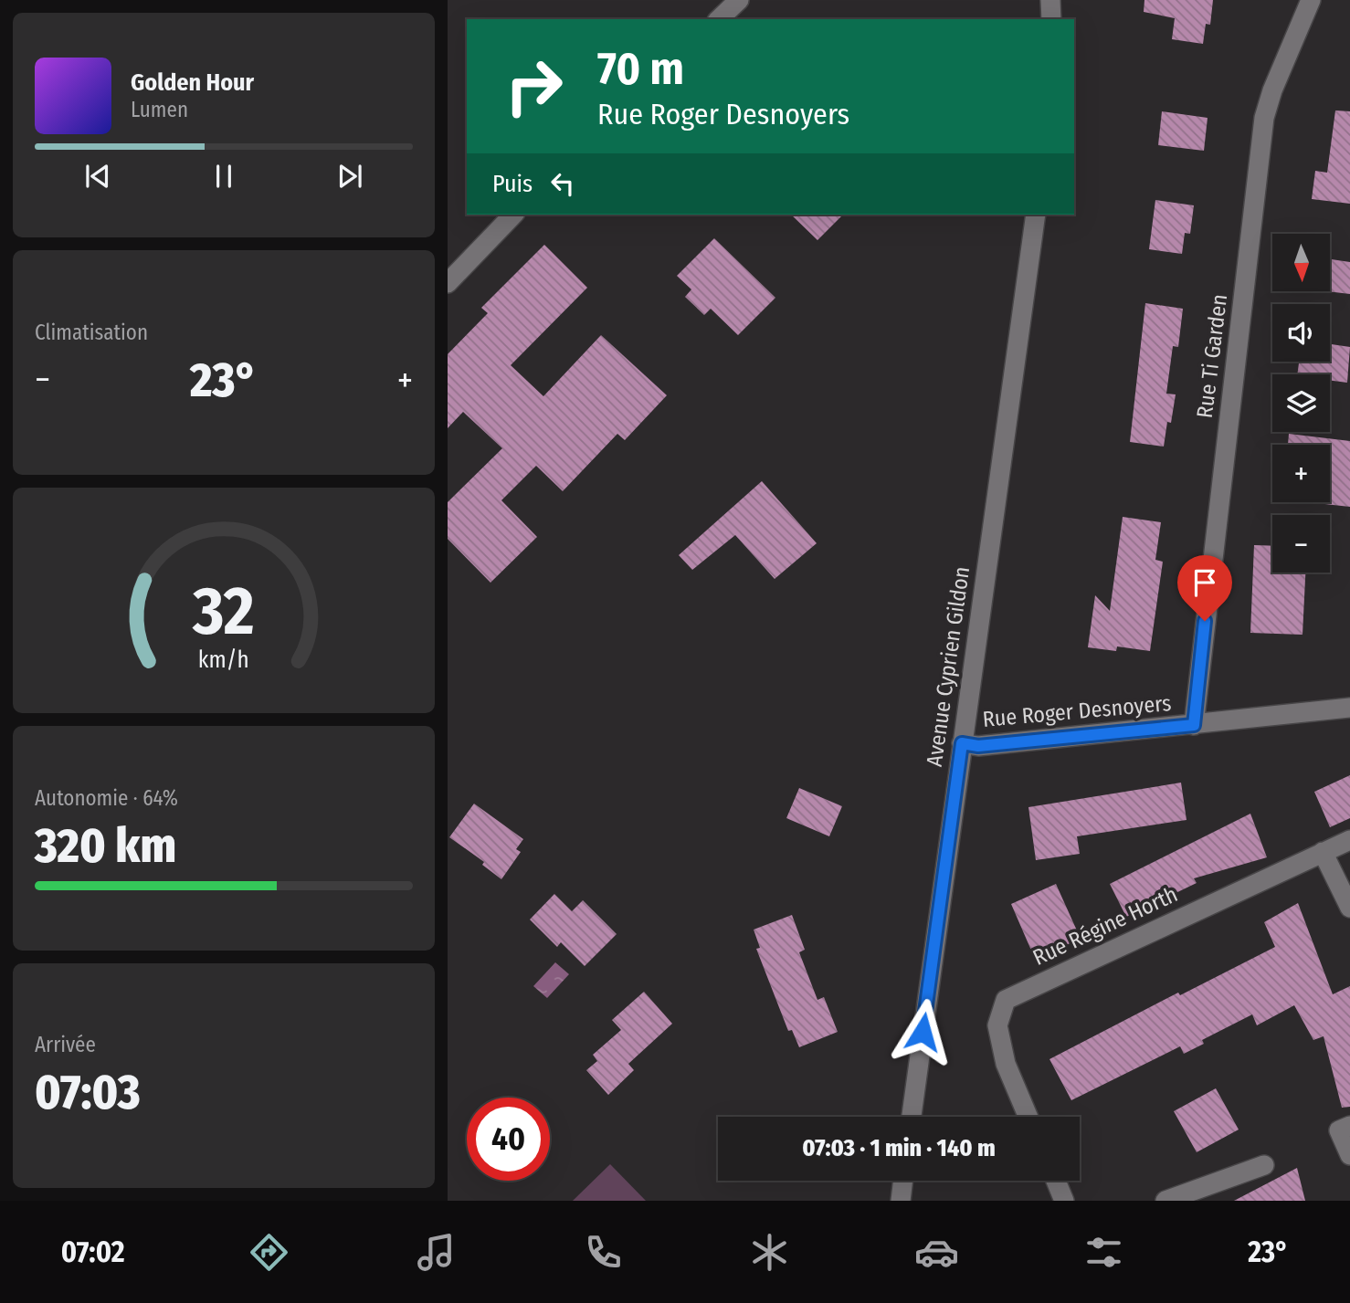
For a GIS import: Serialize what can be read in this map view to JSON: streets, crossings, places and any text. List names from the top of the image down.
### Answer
{
  "streets": {
    "street": [
      "Rue Ti Garden",
      "Avenue Cyprien Gildon",
      "Rue Roger Desnoyers",
      "Rue Régine Horth"
    ]
  },
  "crossings": [
    ["Rue Ti Garden", "Rue Roger Desnoyers"],
    ["Avenue Cyprien Gildon", "Rue Roger Desnoyers"]
  ],
  "north": "bottom",
  "page": {
    "turn": ["70 m", "Rue Roger Desnoyers"],
    "song": ["Golden Hour", "Lumen"],
    "then": "Puis",
    "map_buttons": ["+", "−"],
    "tile": [
      "Climatisation",
      ["Autonomie · 64%", "320 km"],
      ["Arrivée", "07:03"]
    ],
    "heat": ["−", "23°", "+"],
    "limit": "40",
    "trip": "07:03 · 1 min · 140 m",
    "tabs": ["07:02", "23°"],
    "gauge": ["32", "km/h"]
  }
}
